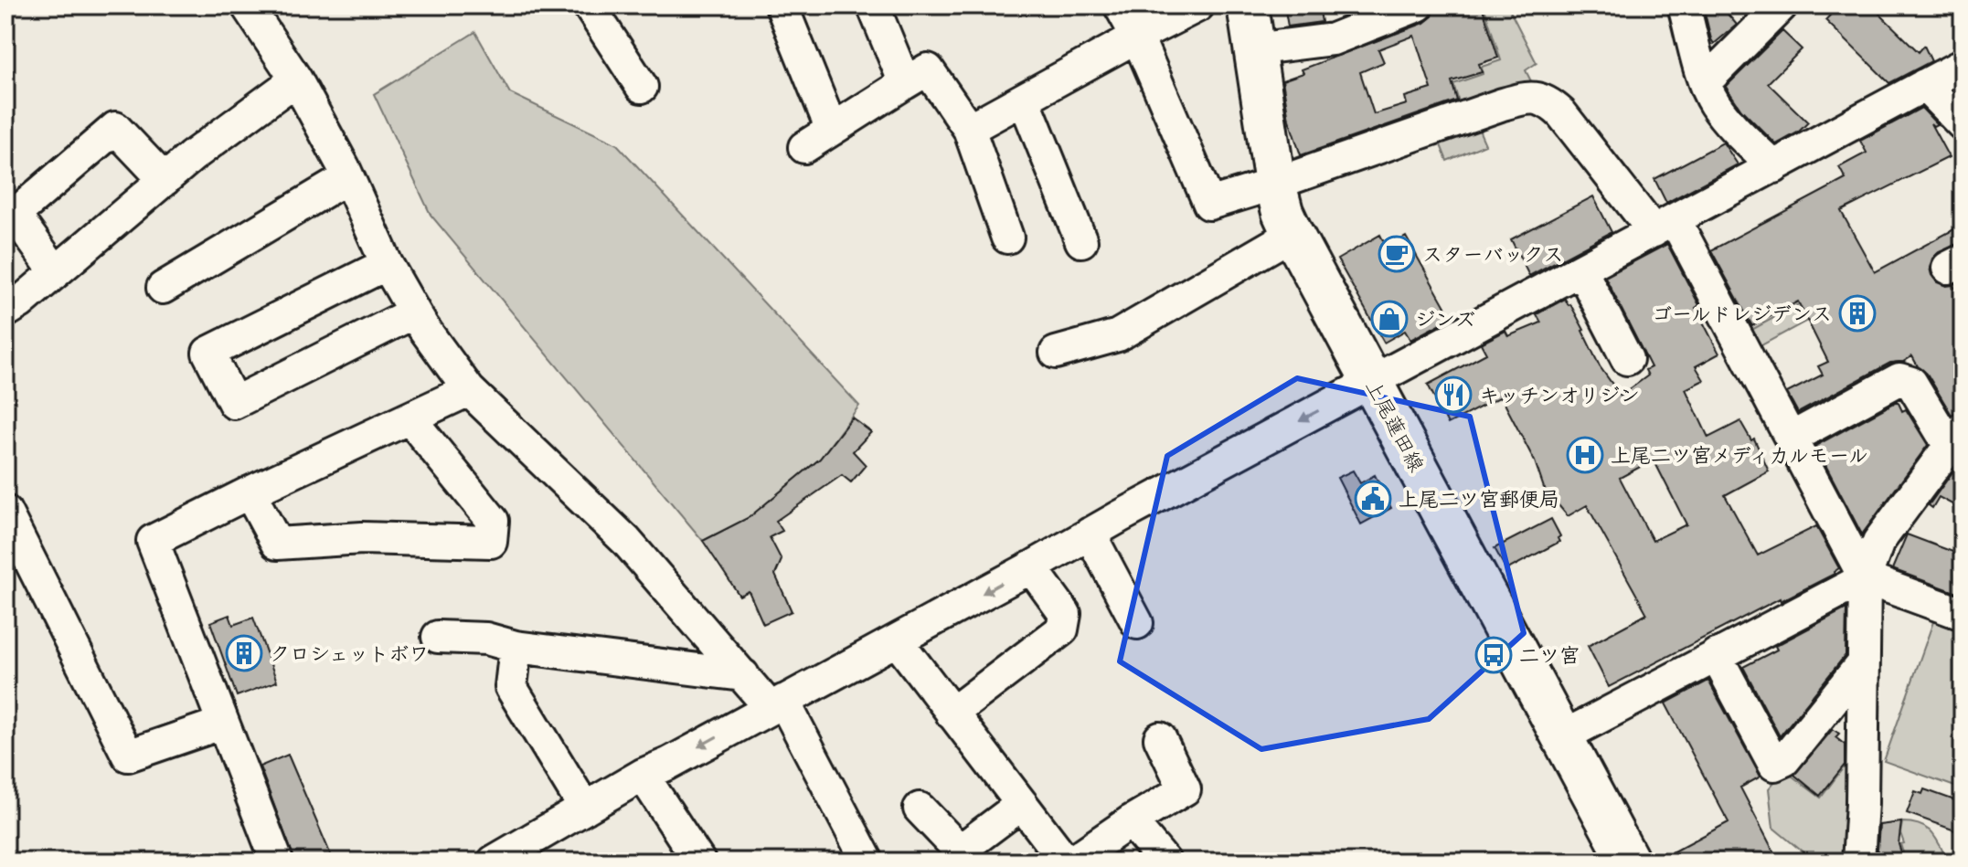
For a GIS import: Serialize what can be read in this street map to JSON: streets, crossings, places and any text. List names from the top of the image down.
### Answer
{
  "streets": {
    "main road": ["上尾蓮田線"]
  },
  "places": {
    "cafe": ["スターバックス"],
    "building": ["ゴールドレジデンス", "クロシェットボワ"],
    "shop": ["ジンズ"],
    "restaurant": ["キッチンオリジン"],
    "hospital": ["上尾二ツ宮メディカルモール"],
    "public building": ["上尾二ツ宮郵便局"],
    "bus stop": ["二ツ宮"]
  }
}
